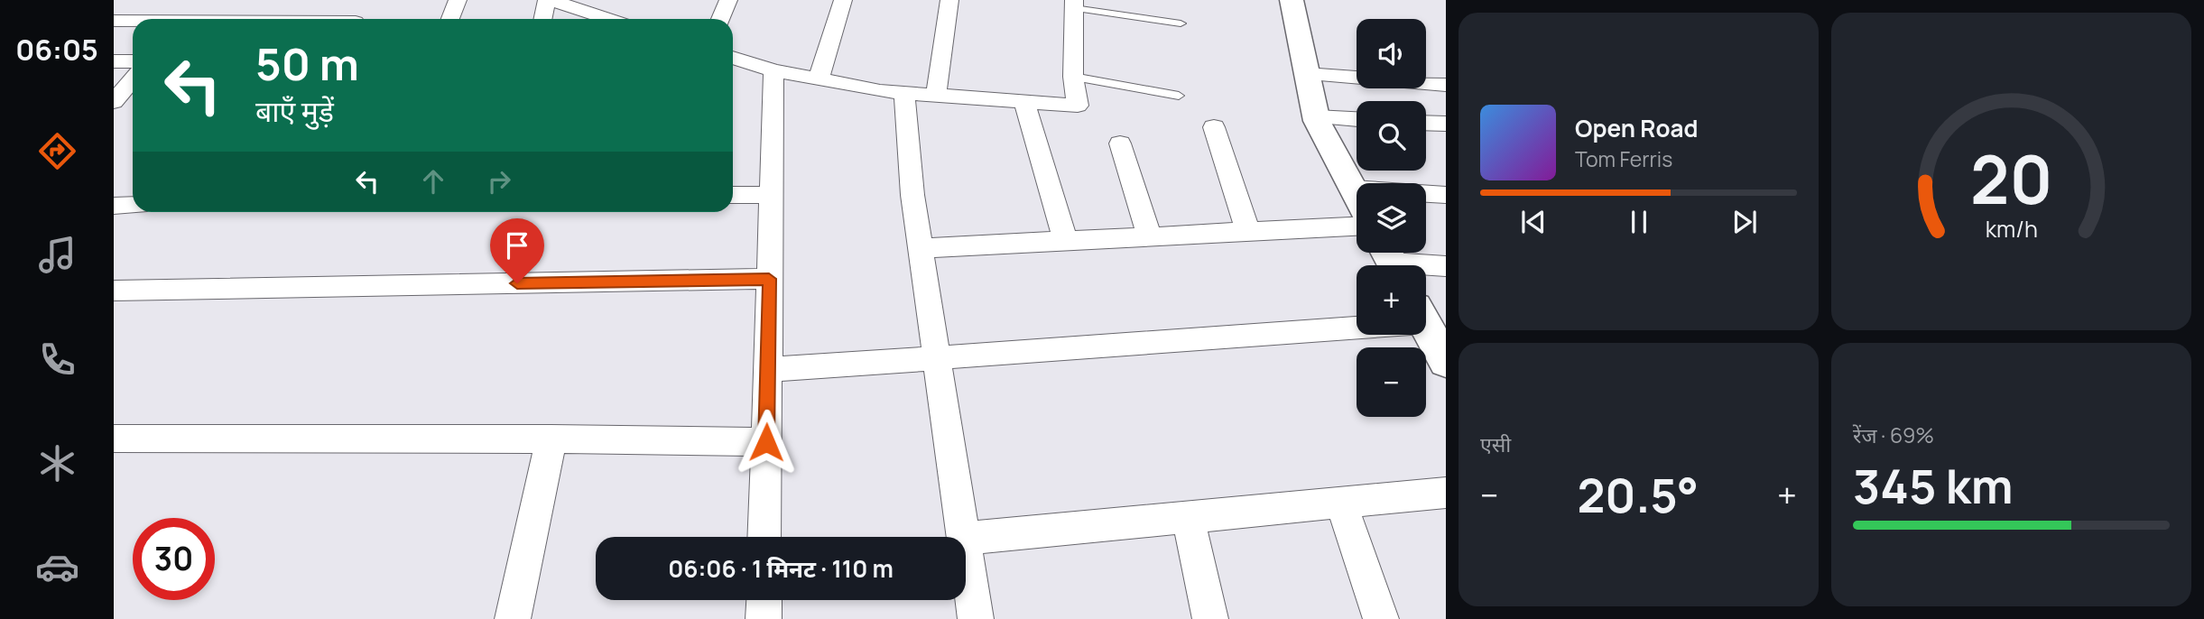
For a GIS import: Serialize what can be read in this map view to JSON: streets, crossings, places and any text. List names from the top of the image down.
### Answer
{
  "page": {
    "tabs": "06:05",
    "map_buttons": ["+", "−"],
    "turn": ["50 m", "बाएँ मुड़ें"],
    "song": ["Open Road", "Tom Ferris"],
    "tile": [
      "एसी",
      ["रेंज · 69%", "345 km"]
    ],
    "heat": ["−", "20.5°", "+"],
    "limit": "30",
    "trip": "06:06 · 1 मिनट · 110 m",
    "gauge": ["20", "km/h"]
  }
}
